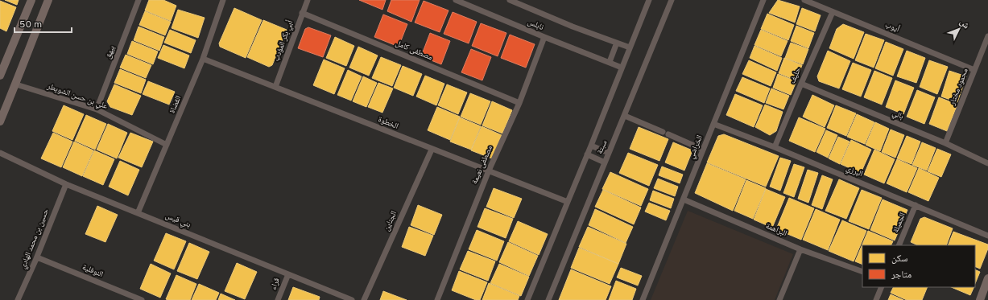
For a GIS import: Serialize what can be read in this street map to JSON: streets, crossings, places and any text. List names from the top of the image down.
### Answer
{
  "streets": {
    "street": [
      "نابلس",
      "أيوب",
      "أبي بكر المؤدب",
      "مصطفى كامل",
      "بيهق",
      "حليف",
      "محمود مختار",
      "علي بن حسن الشويطر",
      "القضاة",
      "بالي",
      "الخطوة",
      "سبتة",
      "الخراشي",
      "مصطفى نعيمة",
      "البرزي",
      "بني قيس",
      "الجناين",
      "الجميلة",
      "البراهمة",
      "حسين بن محمد الهادي",
      "النوفلية",
      "قراء"
    ]
  },
  "crossings": [
    ["نابلس", "سبتة"],
    ["نابلس", "مصطفى نعيمة"],
    ["أيوب", "حليف"],
    ["أيوب", "محمود مختار"],
    ["أبي بكر المؤدب", "مصطفى كامل"],
    ["أبي بكر المؤدب", "الخطوة"],
    ["مصطفى كامل", "مصطفى نعيمة"],
    ["بيهق", "علي بن حسن الشويطر"],
    ["حليف", "بالي"],
    ["حليف", "البرزي"],
    ["محمود مختار", "بالي"],
    ["علي بن حسن الشويطر", "القضاة"],
    ["القضاة", "الخطوة"],
    ["القضاة", "بني قيس"],
    ["الخطوة", "سبتة"],
    ["الخطوة", "مصطفى نعيمة"],
    ["الخطوة", "الجناين"],
    ["الخراشي", "البرزي"],
    ["الخراشي", "البراهمة"],
    ["البرزي", "الجميلة"],
    ["بني قيس", "حسين بن محمد الهادي"],
    ["بني قيس", "قراء"],
    ["حسين بن محمد الهادي", "النوفلية"]
  ],
  "legend": ["سكن", "متاجر"],
  "scale_bar": "50 m",
  "north": "top right"
}
